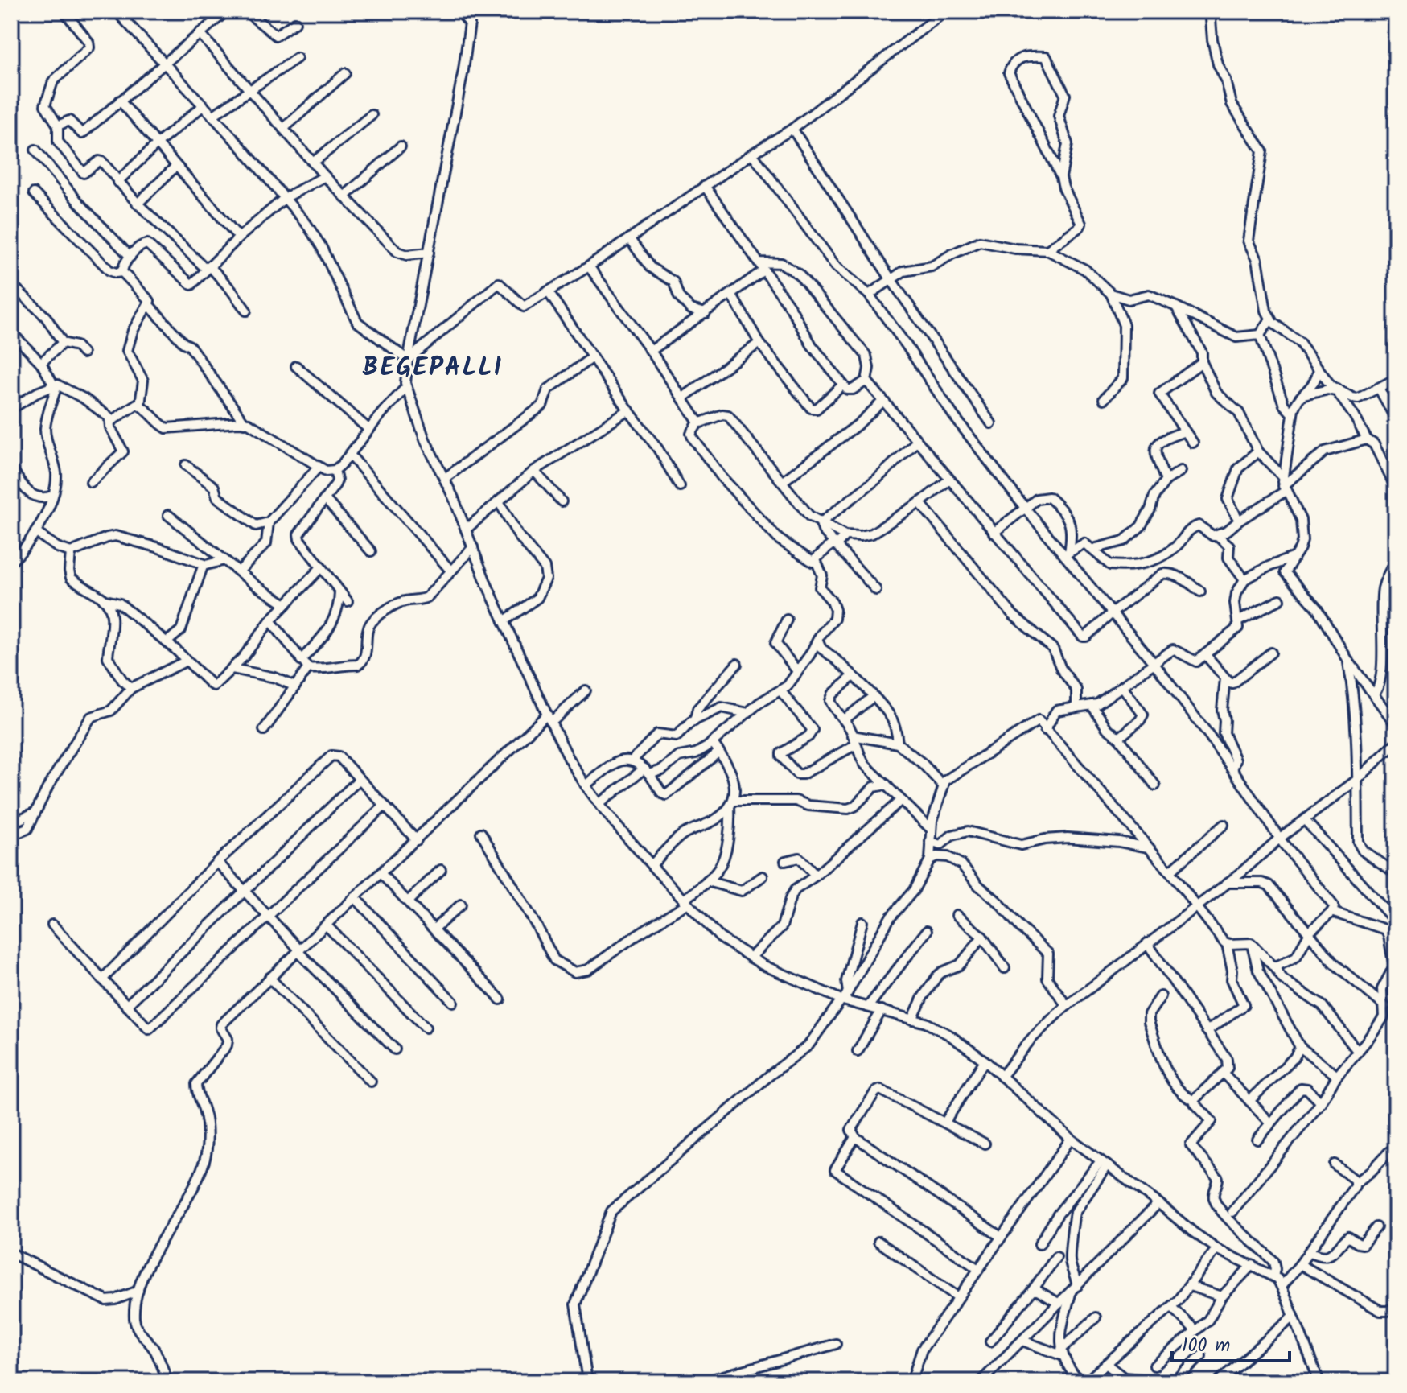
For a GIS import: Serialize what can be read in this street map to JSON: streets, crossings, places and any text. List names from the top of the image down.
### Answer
{
  "districts": ["BEGEPALLI"],
  "scale_bar": "100 m"
}
